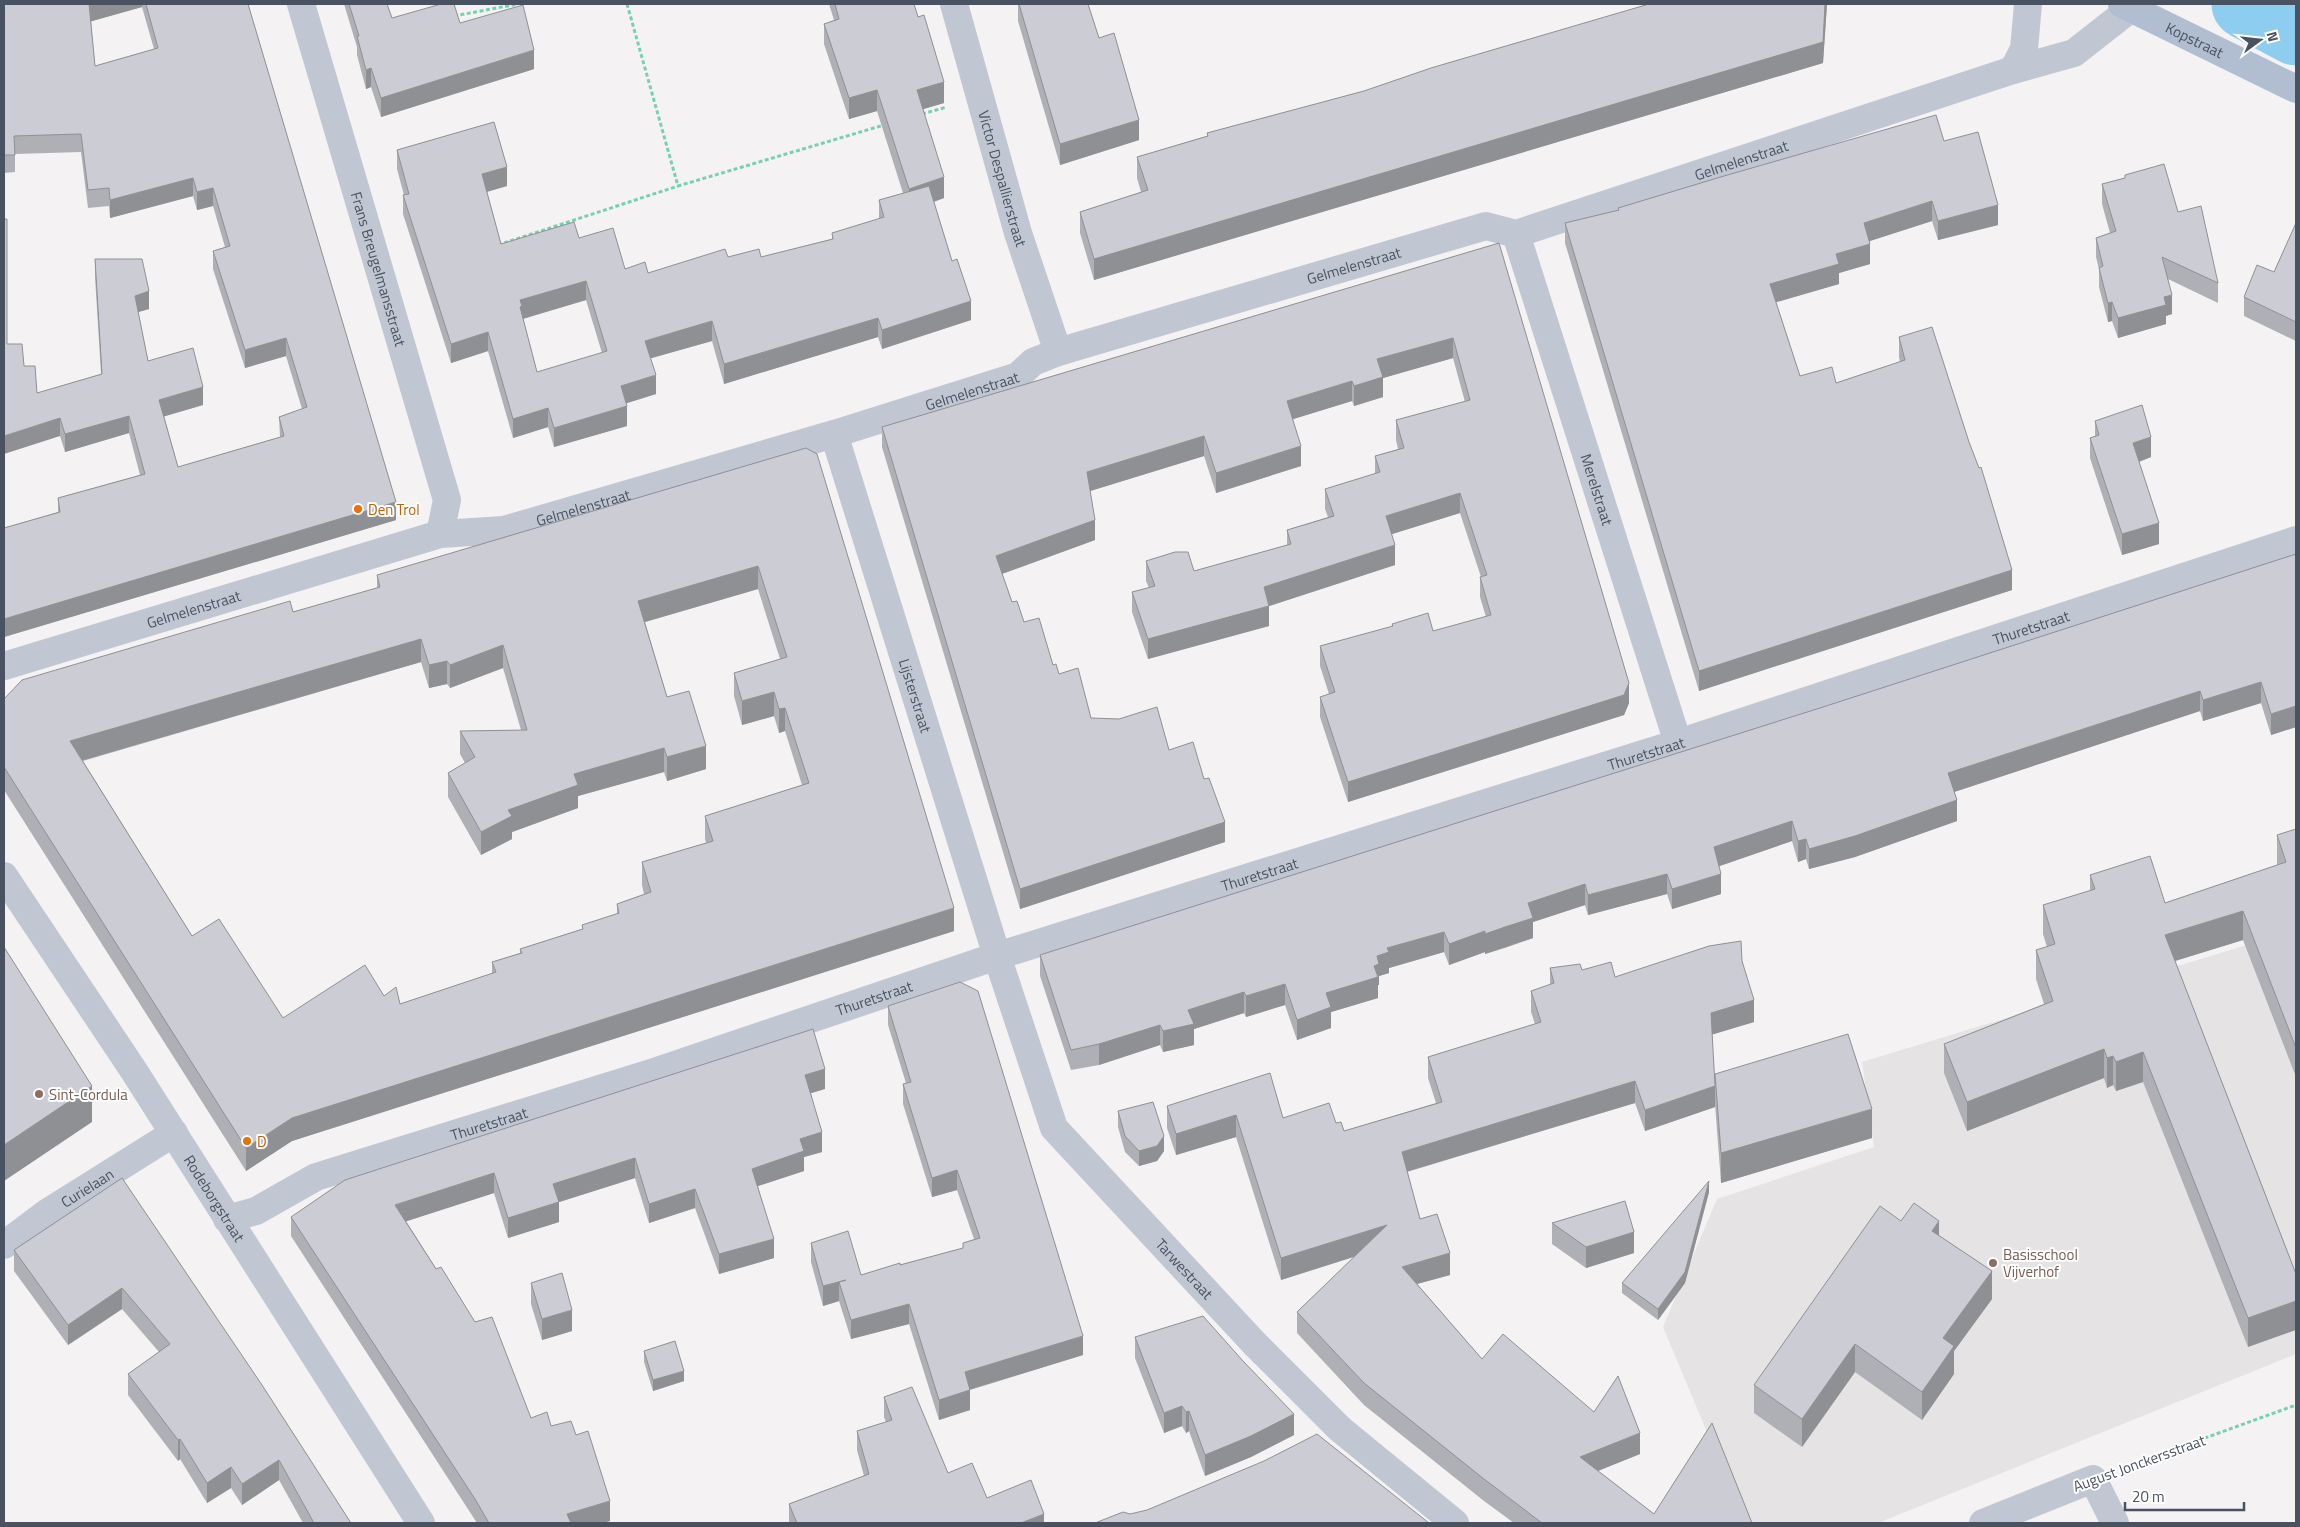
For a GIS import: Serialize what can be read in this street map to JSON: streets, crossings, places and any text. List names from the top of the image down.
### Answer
{
  "streets": {
    "main road": ["Kopstraat"],
    "street": [
      "Gelmelenstraat",
      "Victor Despallierstraat",
      "Frans Breugelmansstraat",
      "Merelstraat",
      "Thuretstraat",
      "Lijsterstraat",
      "Curielaan",
      "Rodeborgstraat",
      "Tarwestraat",
      "August Jonckersstraat"
    ]
  },
  "crossings": [
    ["Kopstraat", "Gelmelenstraat"],
    ["Gelmelenstraat", "Victor Despallierstraat"],
    ["Gelmelenstraat", "Frans Breugelmansstraat"],
    ["Gelmelenstraat", "Merelstraat"],
    ["Gelmelenstraat", "Lijsterstraat"],
    ["Merelstraat", "Thuretstraat"],
    ["Thuretstraat", "Lijsterstraat"],
    ["Thuretstraat", "Rodeborgstraat"],
    ["Thuretstraat", "Tarwestraat"],
    ["Lijsterstraat", "Tarwestraat"],
    ["Curielaan", "Rodeborgstraat"]
  ],
  "places": [
    "Den Trol",
    "Sint-Cordula",
    "D",
    "Basisschool Vijverhof"
  ],
  "scale_bar": "20 m",
  "north": "right"
}
